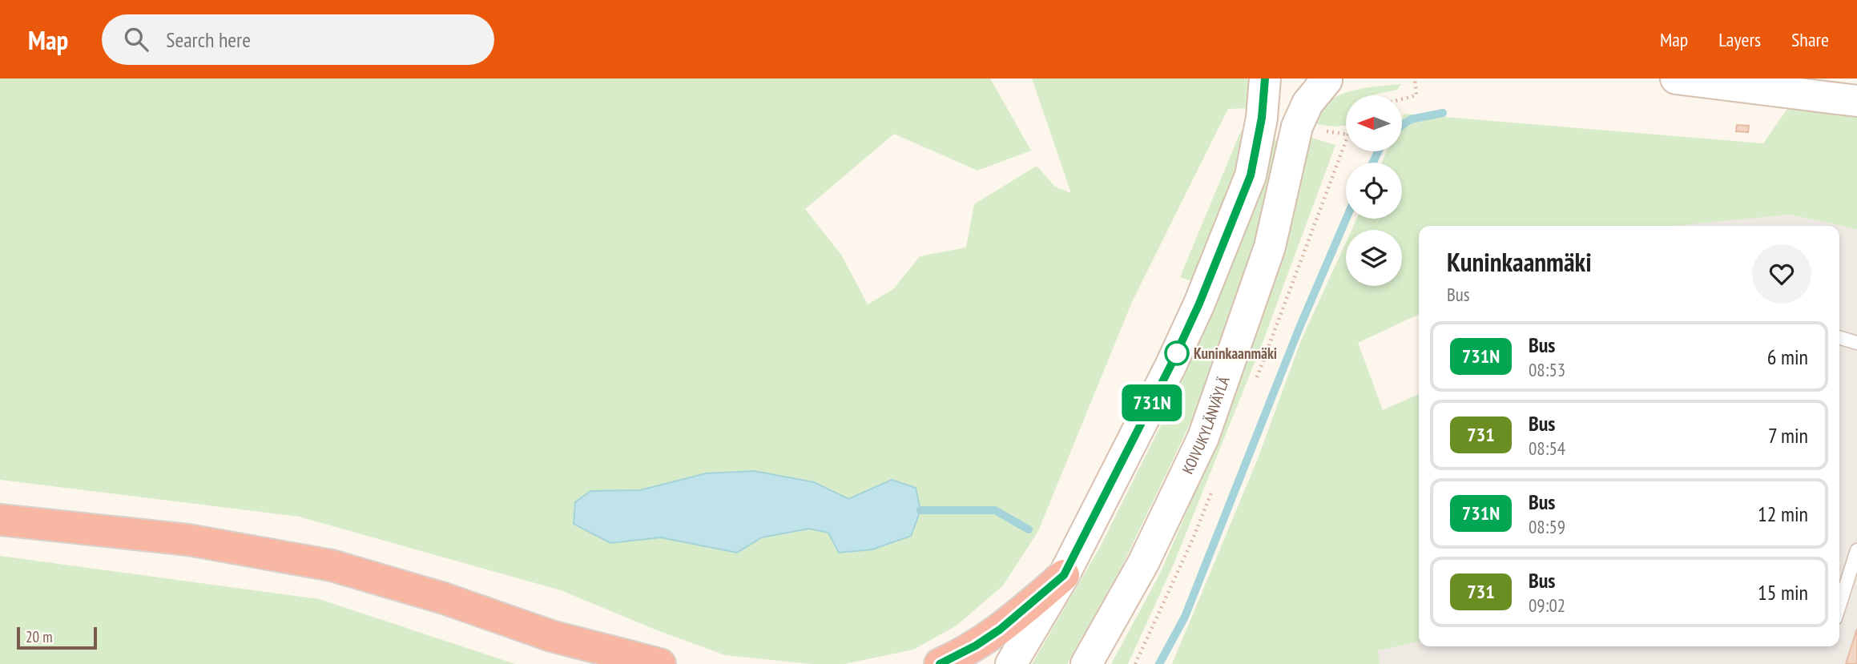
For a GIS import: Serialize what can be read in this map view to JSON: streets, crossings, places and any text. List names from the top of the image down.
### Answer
{
  "streets": {
    "main road": ["KOIVUKYLÄNVÄYLÄ"]
  },
  "places": ["Kuninkaanmäki"],
  "lines": ["bus line 731N"],
  "scale_bar": "20 m",
  "north": "left",
  "page": {
    "header": "Map",
    "search": "Search here",
    "nav": ["Map", "Layers", "Share"],
    "on_map": "731N",
    "heading": ["Kuninkaanmäki", "Bus"],
    "list": [
      {
        "mark": "731N",
        "name": "Bus",
        "note": "08:53",
        "value": "6 min"
      },
      {
        "mark": "731",
        "name": "Bus",
        "note": "08:54",
        "value": "7 min"
      },
      {
        "mark": "731N",
        "name": "Bus",
        "note": "08:59",
        "value": "12 min"
      },
      {
        "mark": "731",
        "name": "Bus",
        "note": "09:02",
        "value": "15 min"
      }
    ],
    "scale": "20 m"
  }
}
